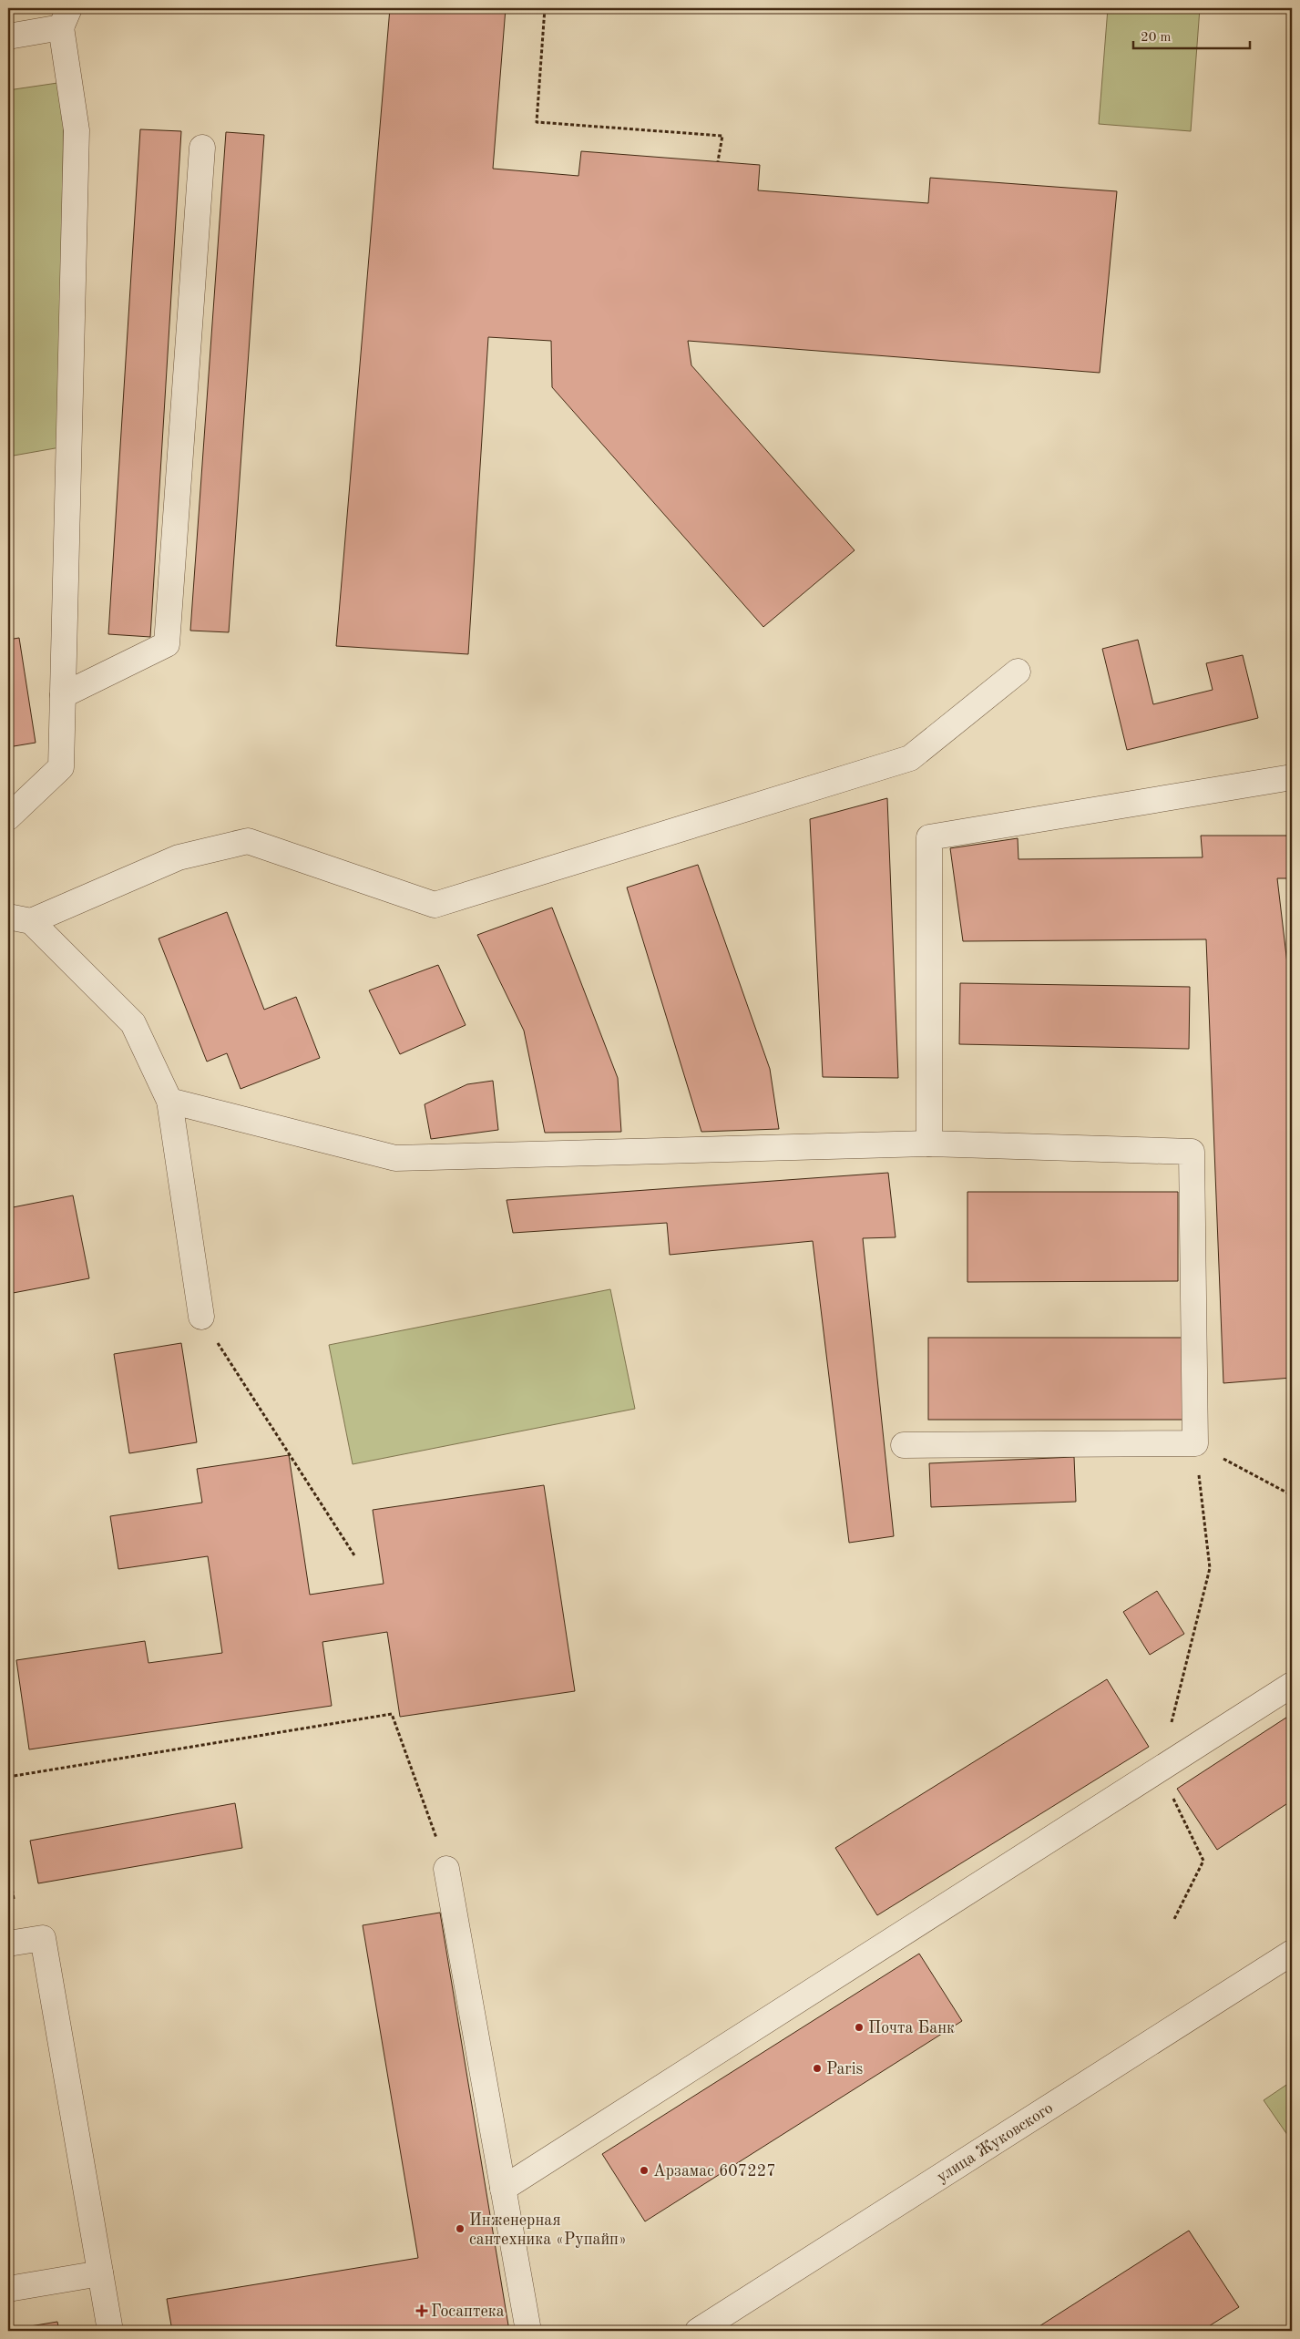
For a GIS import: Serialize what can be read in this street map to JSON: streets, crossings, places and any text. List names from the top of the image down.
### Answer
{
  "streets": {
    "street": ["улица Жуковского"]
  },
  "places": {
    "other": [
      "Почта Банк",
      "Paris",
      "Арзамас 607227",
      "Инженерная сантехника «Рупайп»"
    ],
    "health": ["Госаптека"]
  },
  "scale_bar": "20 m"
}
